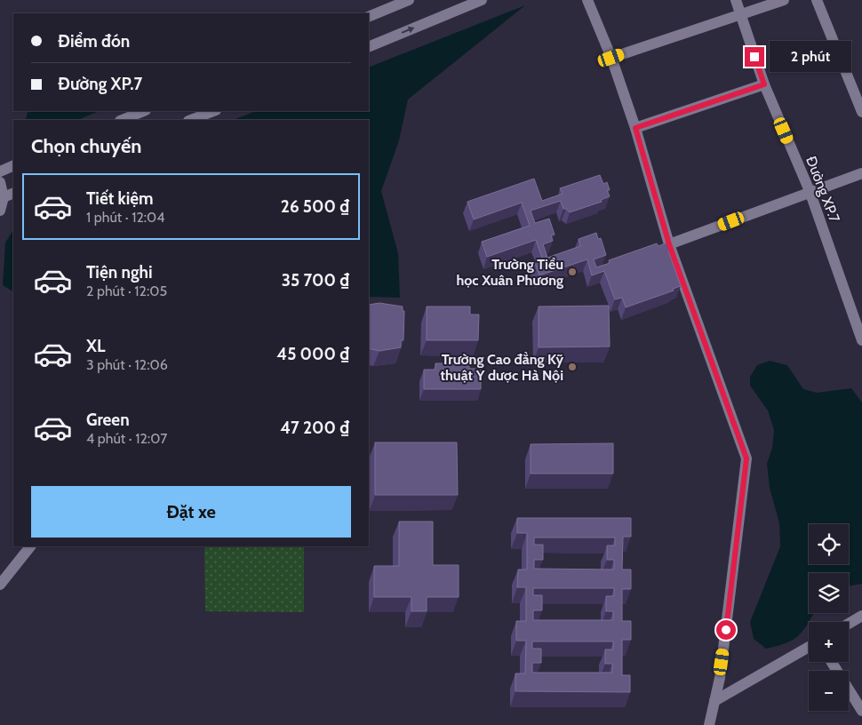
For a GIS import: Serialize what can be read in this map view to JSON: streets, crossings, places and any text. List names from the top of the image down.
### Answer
{
  "streets": {
    "street": ["Đường XP.7"]
  },
  "places": ["Trường Tiểu học Xuân Phương", "Trường Cao đẳng Kỹ thuật Y dược Hà Nội"],
  "page": {
    "banner": ["Điểm đón", "Đường XP.7"],
    "bubble": "2 phút",
    "heading": "Chọn chuyến",
    "list": [
      {
        "name": "Tiết kiệm",
        "note": "1 phút · 12:04",
        "value": "26 500 ₫"
      },
      {
        "name": "Tiện nghi",
        "note": "2 phút · 12:05",
        "value": "35 700 ₫"
      },
      {
        "name": "XL",
        "note": "3 phút · 12:06",
        "value": "45 000 ₫"
      },
      {
        "name": "Green",
        "note": "4 phút · 12:07",
        "value": "47 200 ₫"
      }
    ],
    "buttons": "Đặt xe",
    "map_buttons": ["+", "−"]
  }
}
